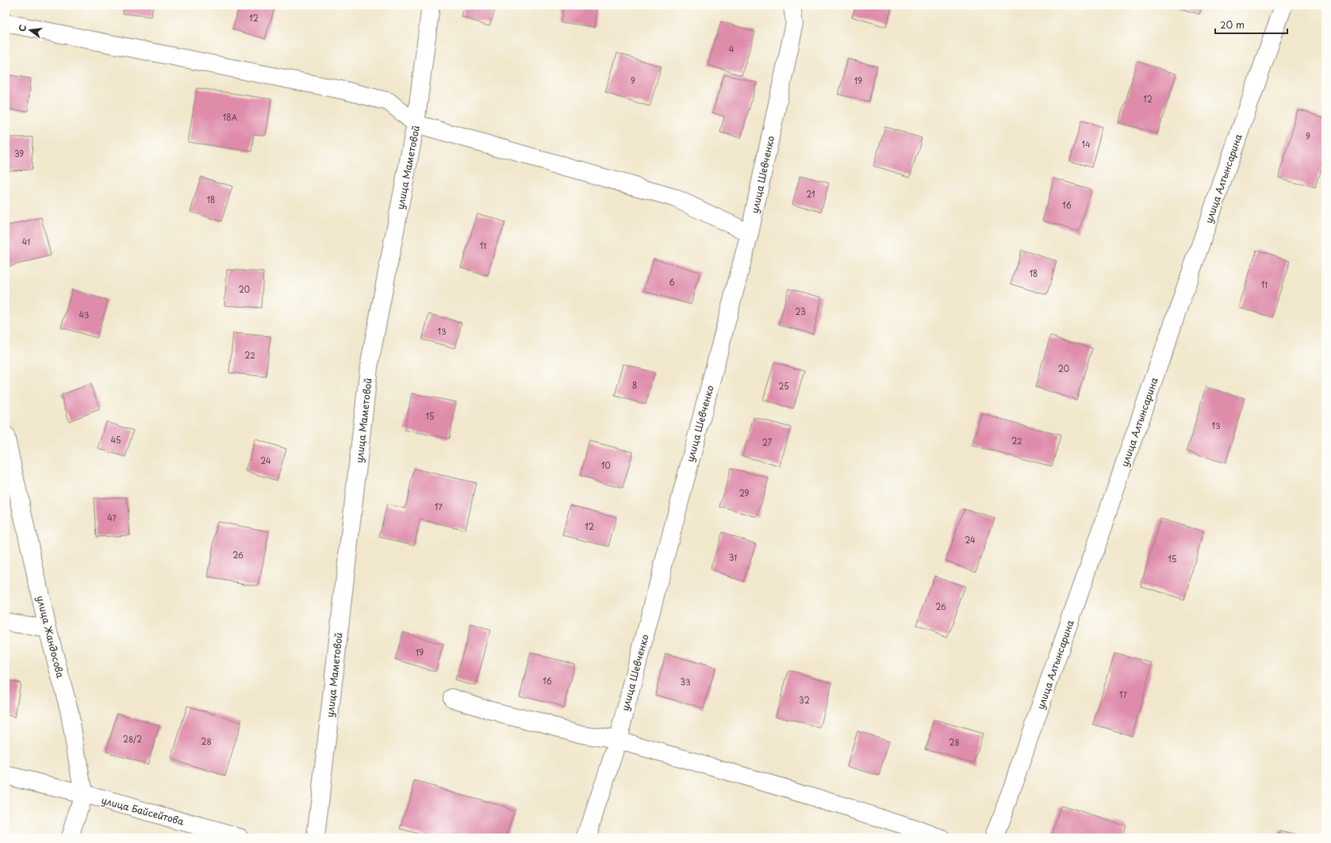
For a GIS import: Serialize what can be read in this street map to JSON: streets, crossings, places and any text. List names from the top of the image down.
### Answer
{
  "streets": {
    "street": [
      "улица Маметовой",
      "улица Шевченко",
      "улица Алтынсарина",
      "улица Жандосова",
      "улица Байсейтова"
    ]
  },
  "crossings": [
    ["улица Жандосова", "улица Байсейтова"]
  ],
  "house_numbers": [
    "12",
    "4",
    "9",
    "19",
    "12",
    "18A",
    "9",
    "14",
    "39",
    "21",
    "18",
    "16",
    "41",
    "11",
    "18",
    "6",
    "11",
    "20",
    "23",
    "43",
    "13",
    "22",
    "20",
    "8",
    "25",
    "15",
    "13",
    "45",
    "22",
    "27",
    "24",
    "10",
    "29",
    "17",
    "47",
    "12",
    "24",
    "26",
    "31",
    "15",
    "26",
    "19",
    "16",
    "33",
    "17",
    "32",
    "28/2",
    "28",
    "28"
  ],
  "scale_bar": "20 m",
  "north": "left"
}
